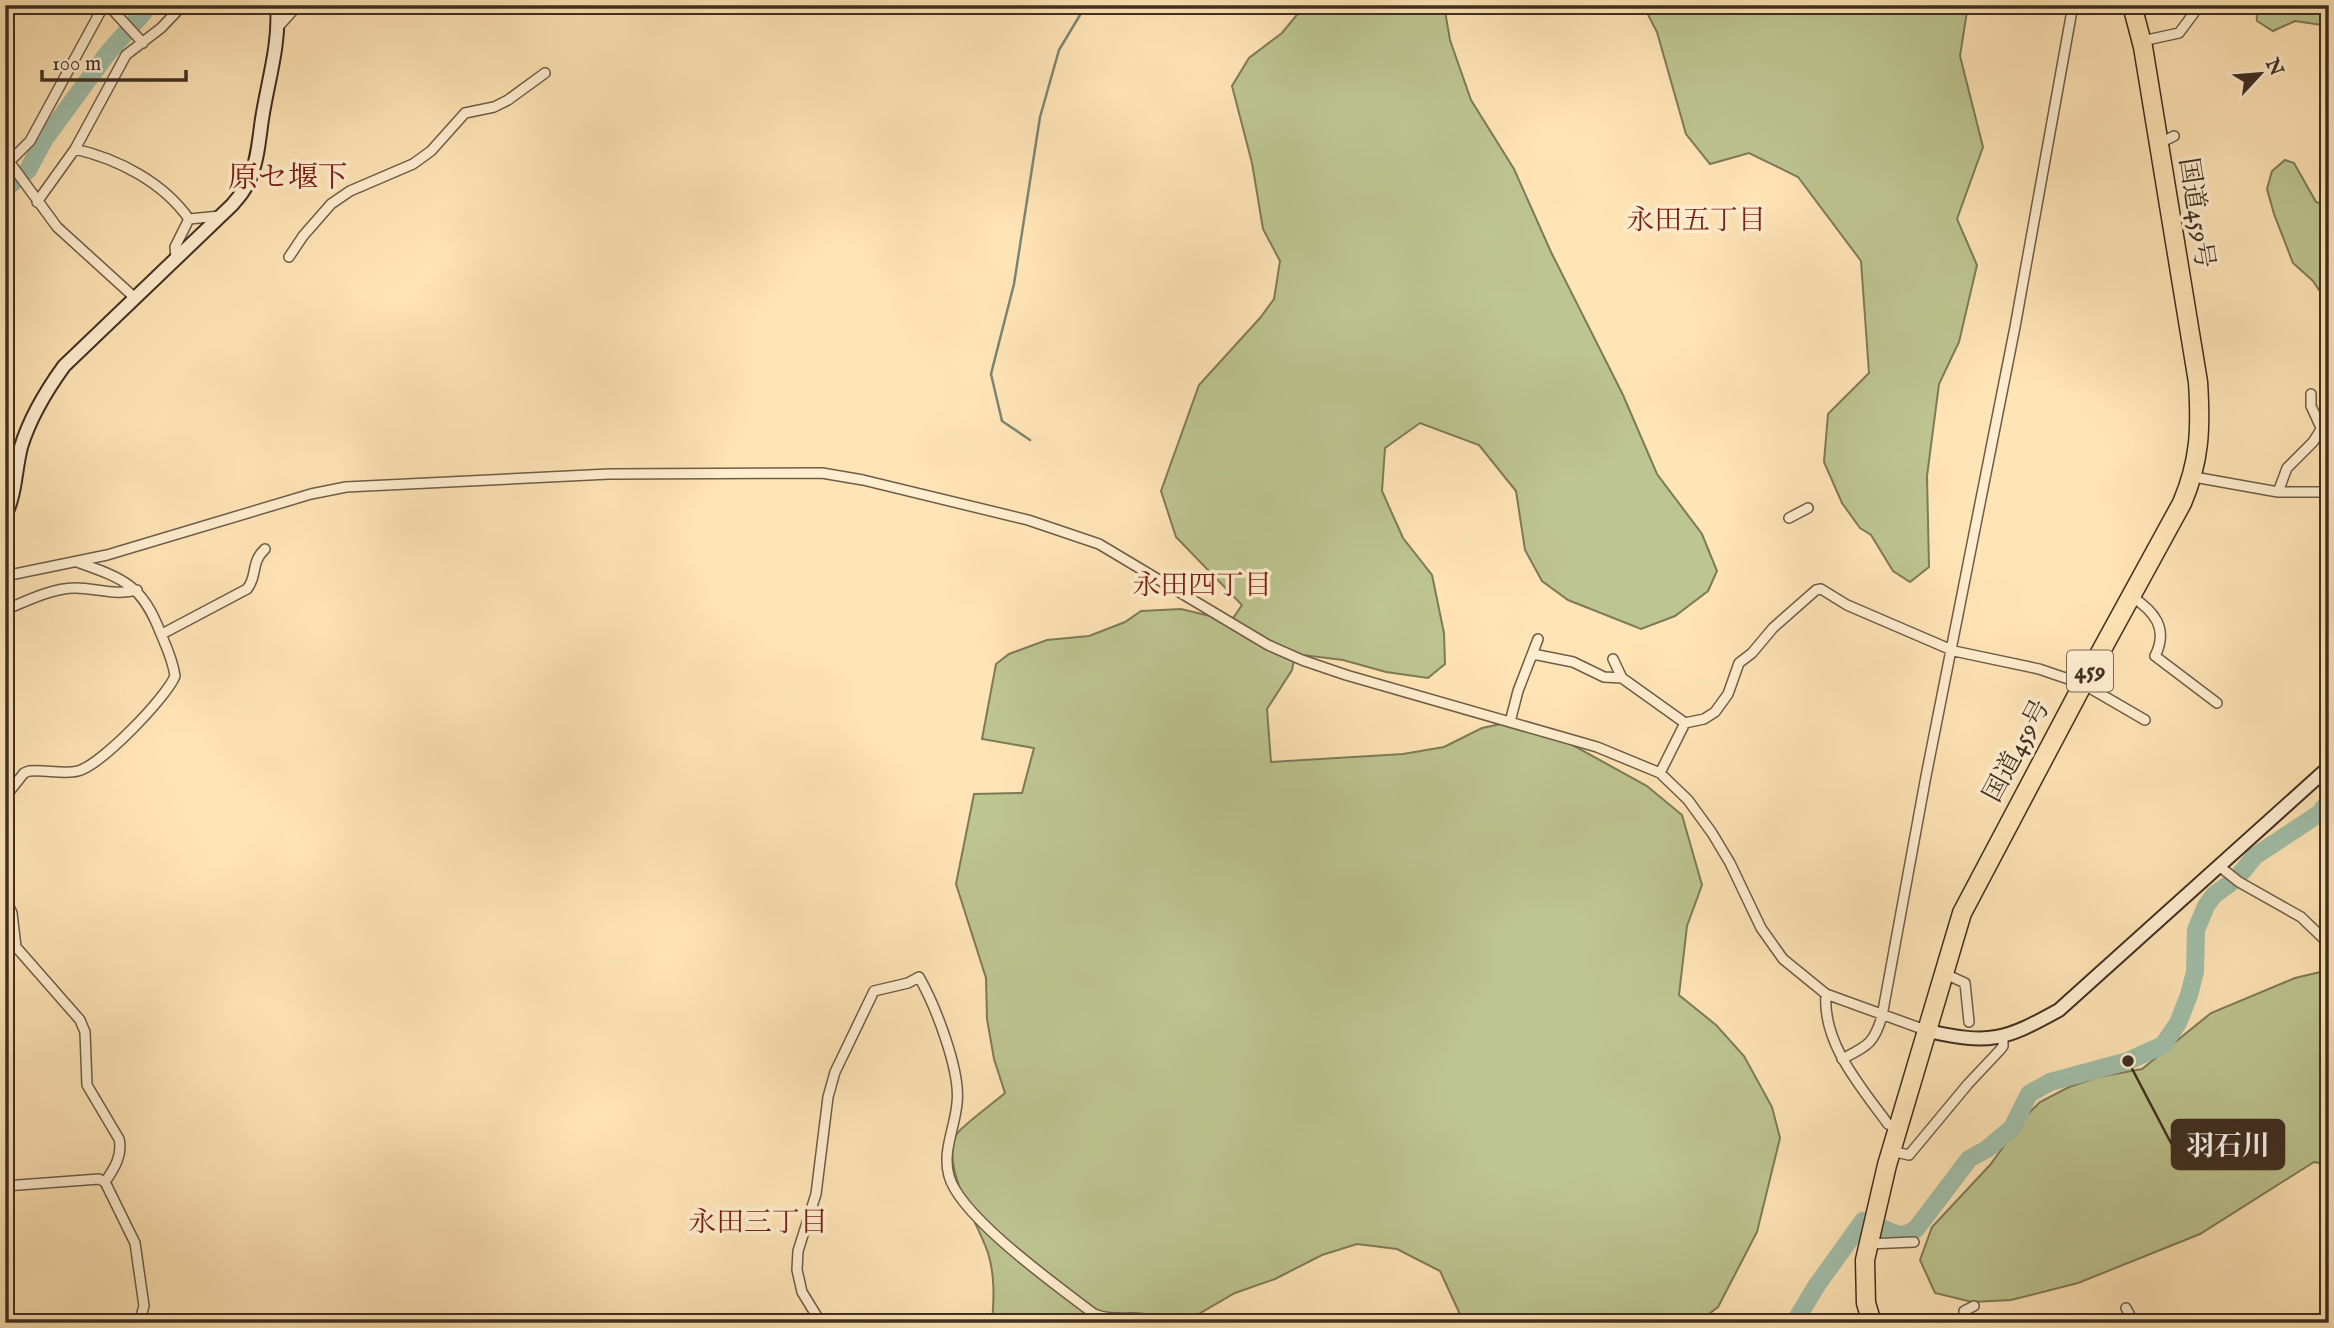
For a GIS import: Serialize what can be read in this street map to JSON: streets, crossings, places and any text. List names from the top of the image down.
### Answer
{
  "streets": {
    "highway": ["国道459号", "459"]
  },
  "districts": [
    "原セ堰下",
    "永田五丁目",
    "永田四丁目",
    "永田三丁目"
  ],
  "places": ["羽石川"],
  "scale_bar": "100 m",
  "north": "top right"
}
